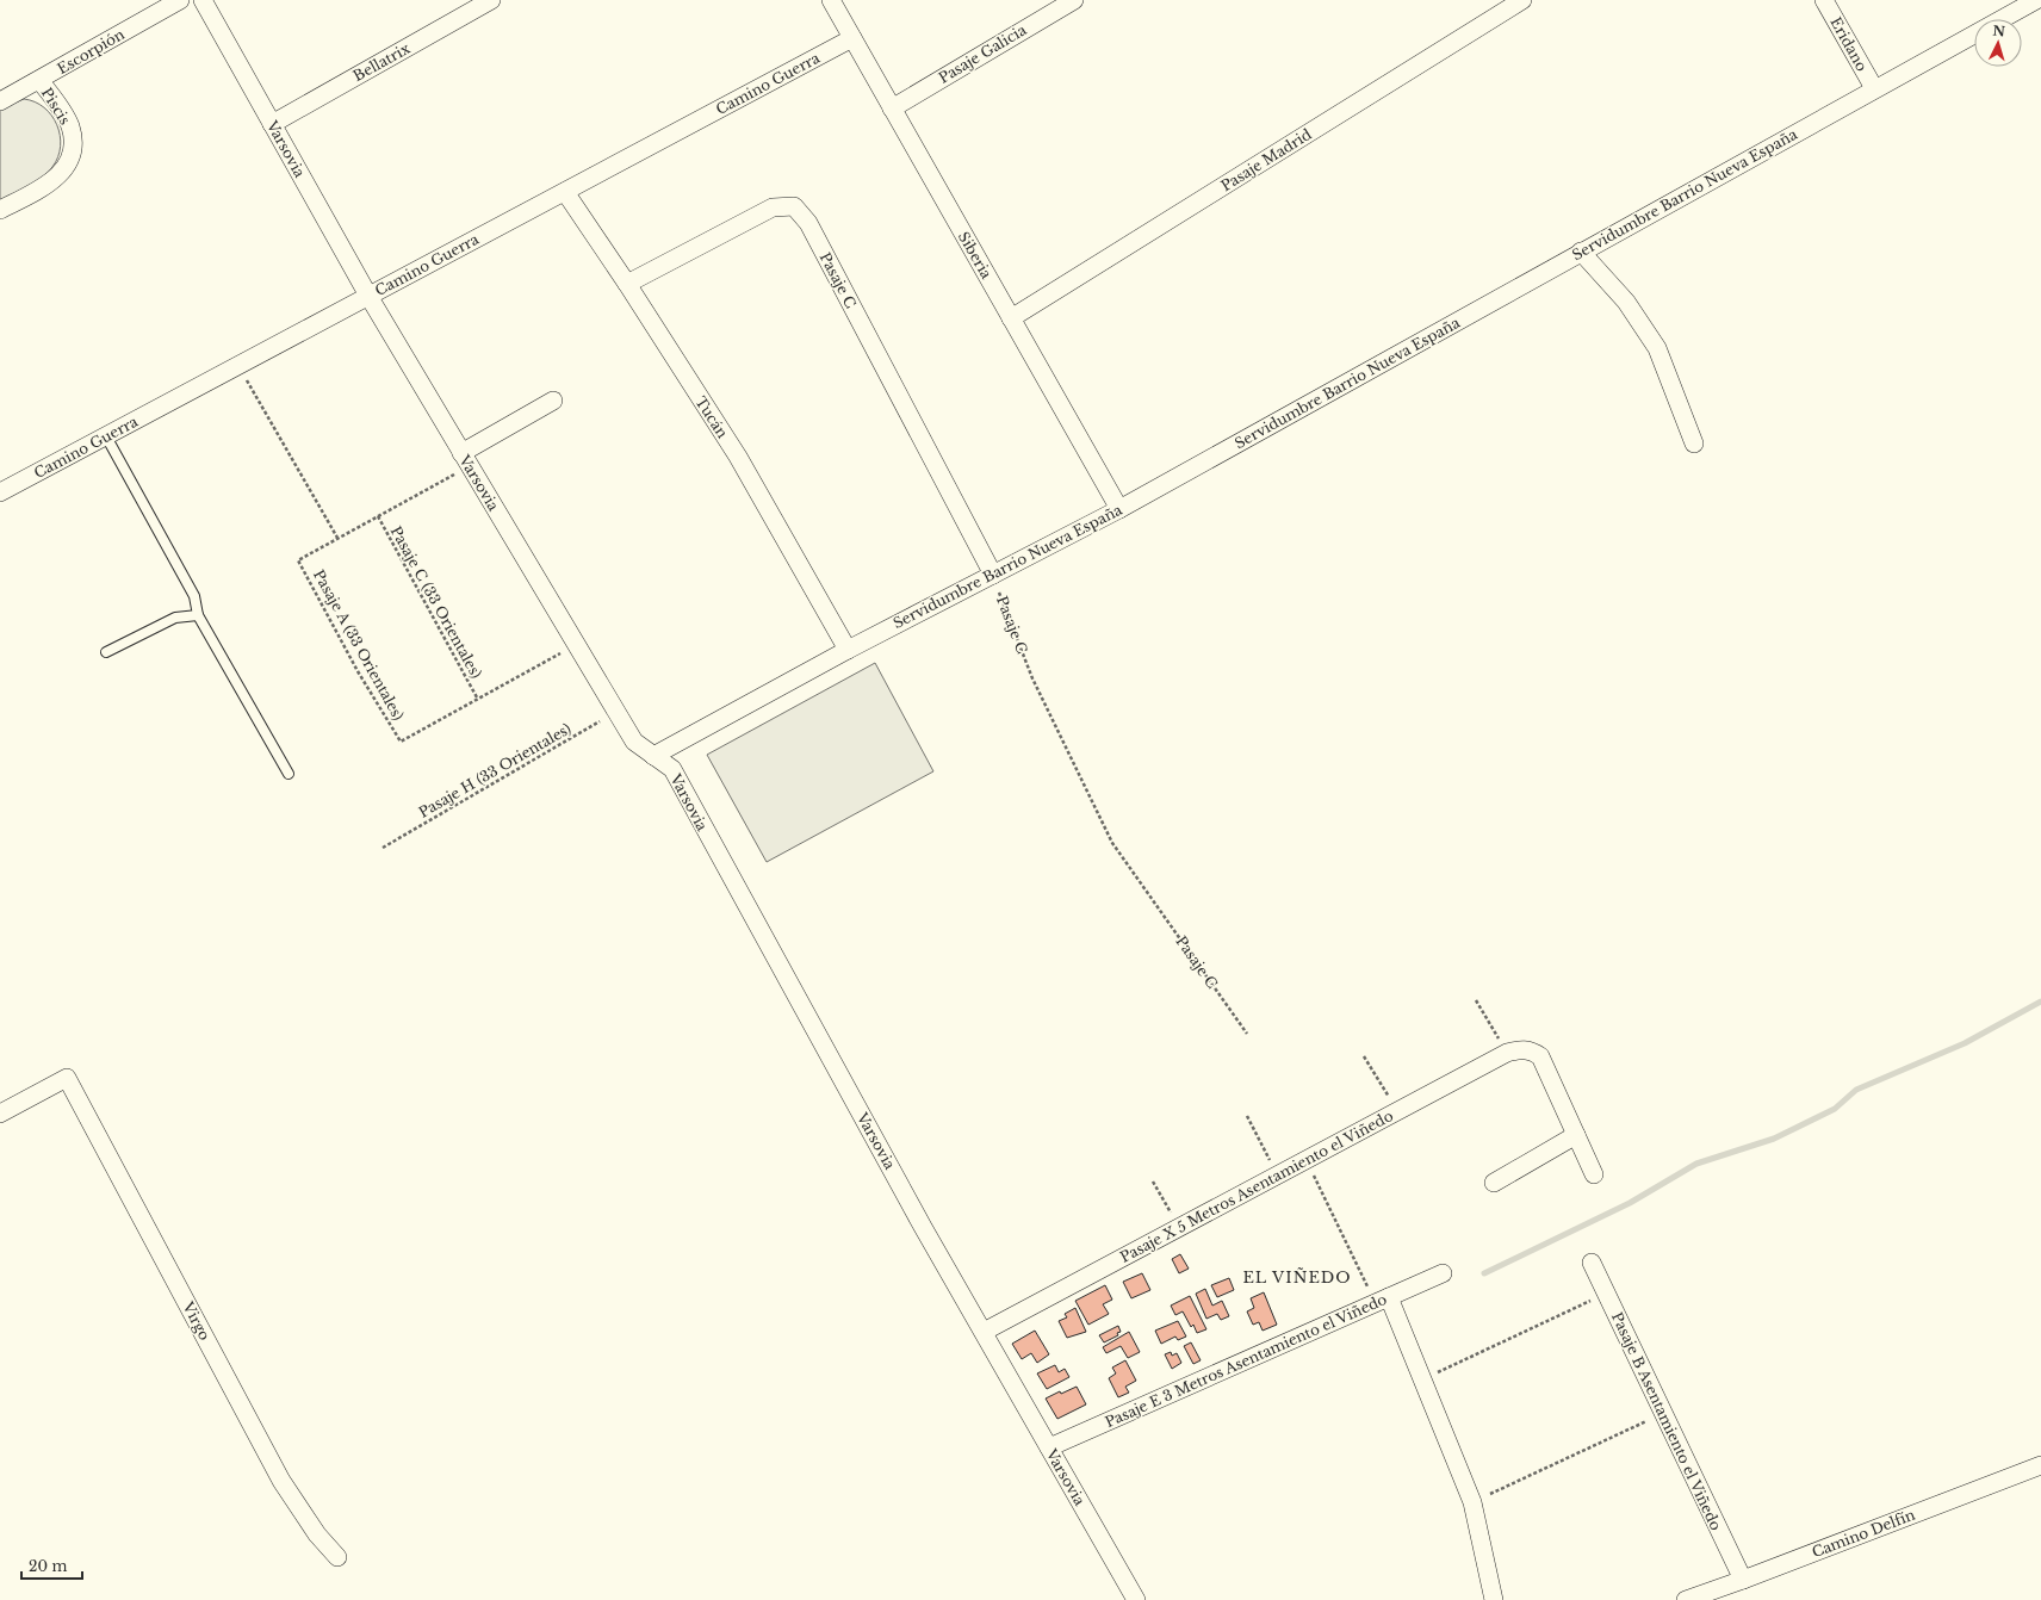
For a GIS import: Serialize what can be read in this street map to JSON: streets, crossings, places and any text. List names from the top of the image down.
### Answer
{
  "streets": {
    "street": [
      "Eridano",
      "Escorpión",
      "Pasaje Galicia",
      "Bellatrix",
      "Camino Guerra",
      "Piscis",
      "Varsovia",
      "Pasaje Madrid",
      "Servidumbre Barrio Nueva España",
      "Siberia",
      "Pasaje C",
      "Tucán",
      "Pasaje X 5 Metros Asentamiento el Viñedo",
      "Virgo",
      "Pasaje E 3 Metros Asentamiento el Viñedo",
      "Pasaje B Asentamiento el Viñedo",
      "Camino Delfín"
    ],
    "path": ["Pasaje C (33 Orientales)", "Pasaje A (33 Orientales)", "Pasaje H (33 Orientales)"]
  },
  "crossings": [
    ["Eridano", "Servidumbre Barrio Nueva España"],
    ["Escorpión", "Piscis"],
    ["Pasaje Galicia", "Siberia"],
    ["Bellatrix", "Varsovia"],
    ["Camino Guerra", "Varsovia"],
    ["Camino Guerra", "Siberia"],
    ["Camino Guerra", "Tucán"],
    ["Varsovia", "Servidumbre Barrio Nueva España"],
    ["Varsovia", "Pasaje H (33 Orientales)"],
    ["Varsovia", "Pasaje X 5 Metros Asentamiento el Viñedo"],
    ["Varsovia", "Pasaje E 3 Metros Asentamiento el Viñedo"],
    ["Pasaje Madrid", "Siberia"],
    ["Servidumbre Barrio Nueva España", "Siberia"],
    ["Servidumbre Barrio Nueva España", "Pasaje C"],
    ["Servidumbre Barrio Nueva España", "Tucán"],
    ["Pasaje C", "Tucán"],
    ["Pasaje C (33 Orientales)", "Pasaje A (33 Orientales)"],
    ["Pasaje B Asentamiento el Viñedo", "Camino Delfín"]
  ],
  "districts": ["EL VIÑEDO"],
  "scale_bar": "20 m",
  "north": "top"
}
